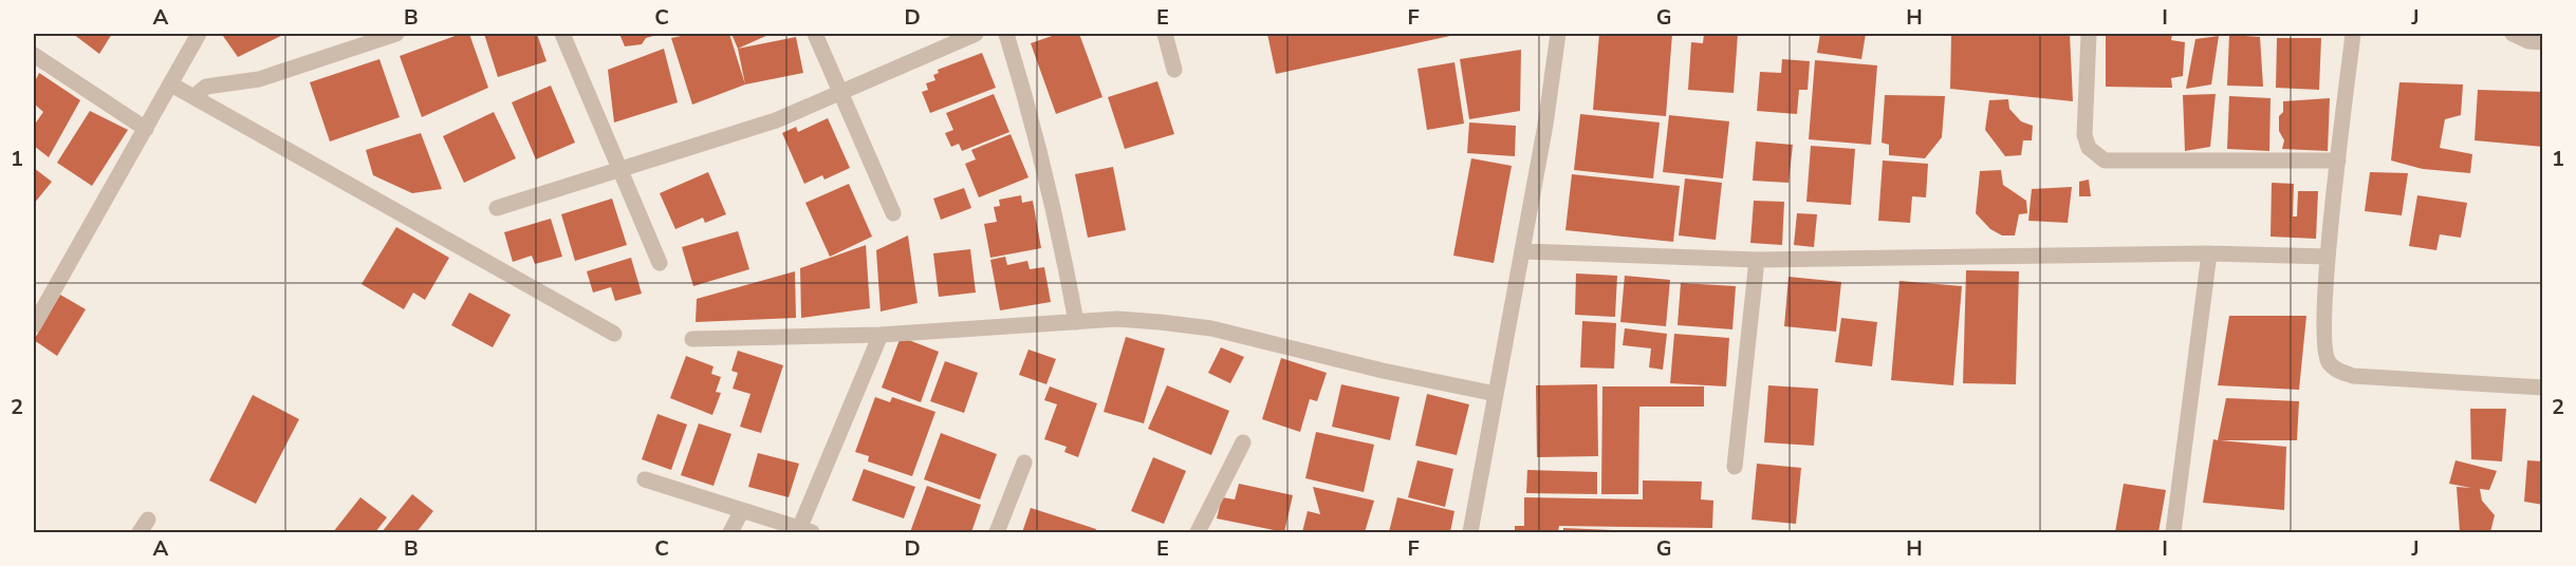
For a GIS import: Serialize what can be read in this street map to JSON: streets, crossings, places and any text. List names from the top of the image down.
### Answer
{
  "grid": {
    "columns": [
      "A",
      "B",
      "C",
      "D",
      "E",
      "F",
      "G",
      "H",
      "I",
      "J"
    ],
    "rows": ["1", "2"]
  }
}
